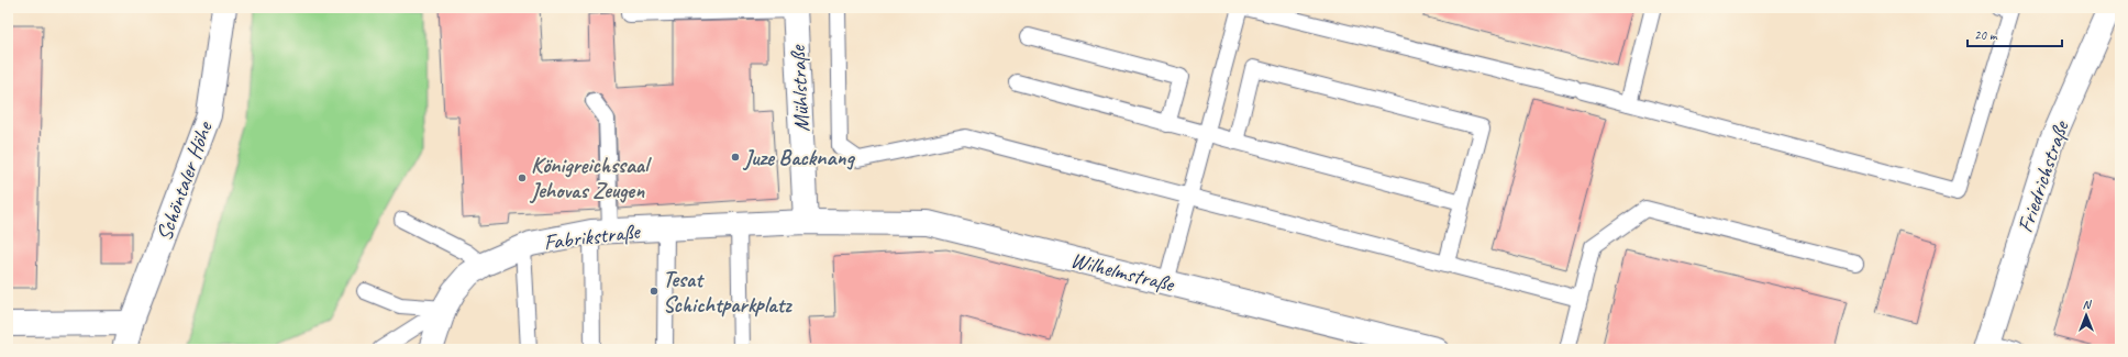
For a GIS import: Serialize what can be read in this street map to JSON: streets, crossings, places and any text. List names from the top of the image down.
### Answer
{
  "streets": {
    "street": [
      "Mühlstraße",
      "Friedrichstraße",
      "Schöntaler Höhe",
      "Fabrikstraße",
      "Wilhelmstraße"
    ]
  },
  "crossings": [
    ["Mühlstraße", "Fabrikstraße"],
    ["Mühlstraße", "Wilhelmstraße"],
    ["Fabrikstraße", "Wilhelmstraße"]
  ],
  "places": ["Juze Backnang", "Königreichssaal Jehovas Zeugen", "Tesat Schichtparkplatz"],
  "scale_bar": "20 m",
  "north": "top"
}
